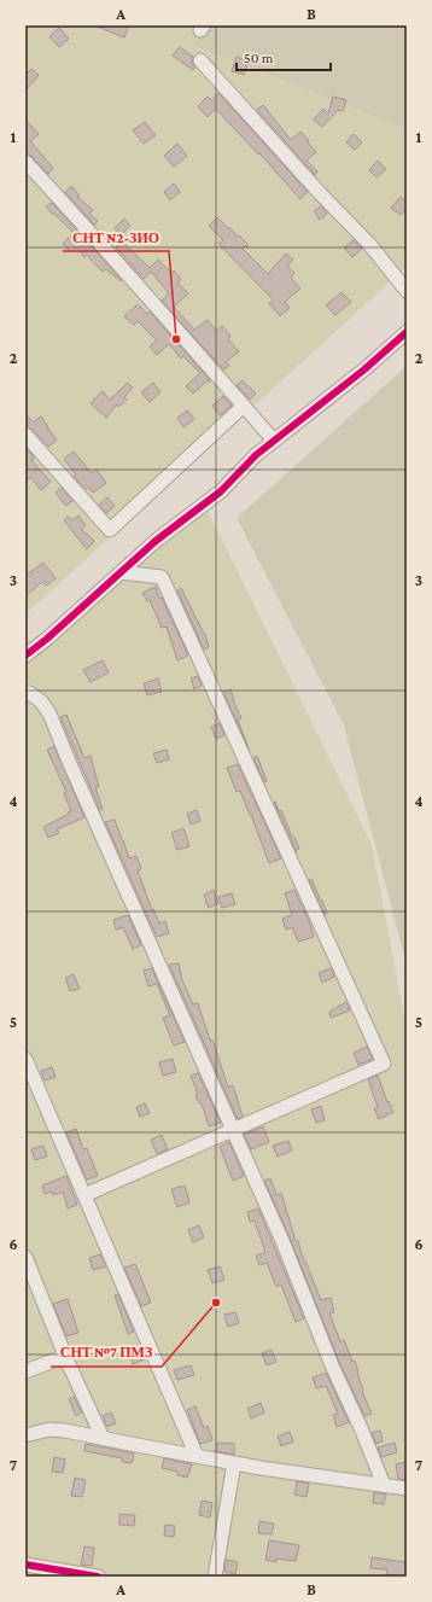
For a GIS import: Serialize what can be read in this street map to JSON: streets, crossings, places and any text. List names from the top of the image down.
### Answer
{
  "places": ["СНТ N2-ЗИО", "СНТ №7 ПМЗ"],
  "scale_bar": "50 m",
  "grid": {
    "columns": ["A", "B"],
    "rows": [
      "1",
      "2",
      "3",
      "4",
      "5",
      "6",
      "7"
    ]
  }
}
